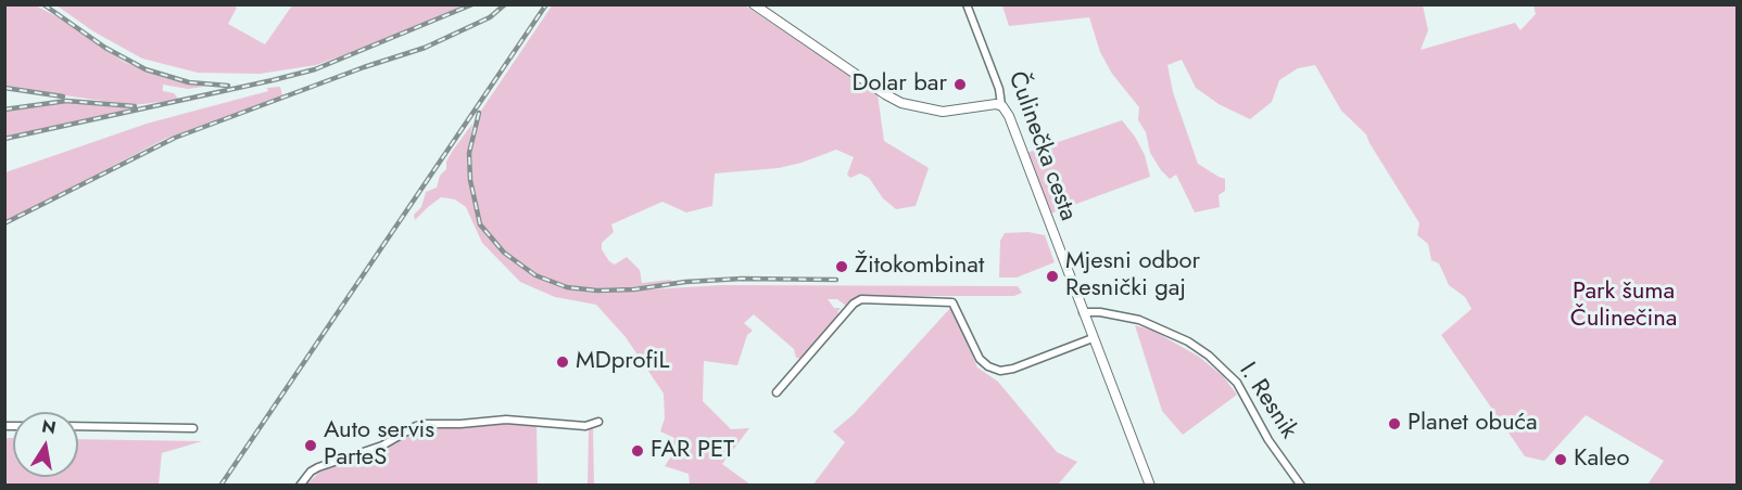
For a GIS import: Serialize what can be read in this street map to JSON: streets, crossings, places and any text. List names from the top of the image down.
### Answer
{
  "streets": {
    "street": ["Čulinečka cesta", "I. Resnik"]
  },
  "crossings": [
    ["Čulinečka cesta", "I. Resnik"]
  ],
  "parks": ["Park šuma Čulinečina"],
  "places": [
    "Dolar bar",
    "Žitokombinat",
    "Mjesni odbor Resnički gaj",
    "MDprofiL",
    "Planet obuća",
    "Auto servis ParteS",
    "FAR PET",
    "Kaleo"
  ],
  "north": "top"
}
